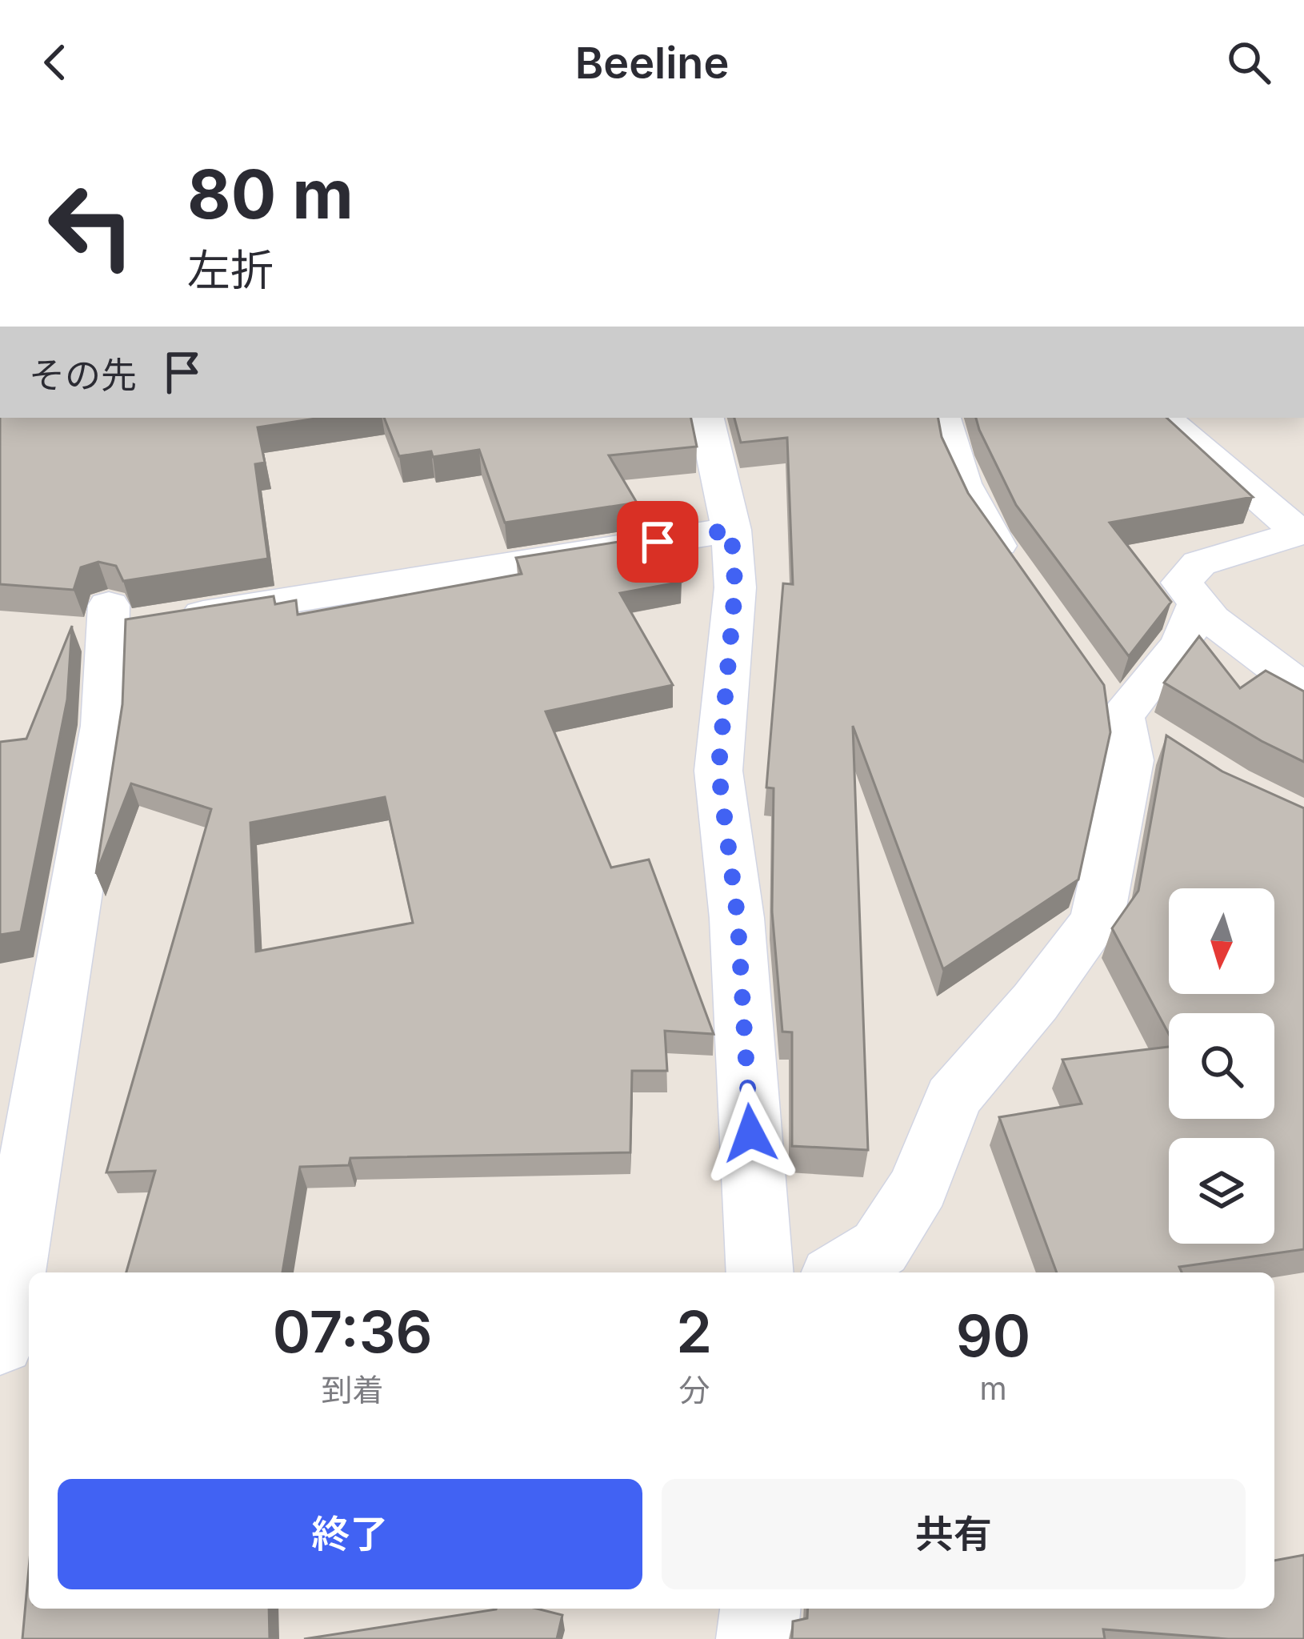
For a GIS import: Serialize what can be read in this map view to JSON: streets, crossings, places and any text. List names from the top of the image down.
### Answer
{
  "north": "bottom",
  "page": {
    "header": "Beeline",
    "turn": ["80 m", "左折"],
    "then": "その先",
    "eta": [
      "07:36",
      "到着",
      "2",
      "分",
      "90",
      "m"
    ],
    "buttons": ["終了", "共有"]
  }
}
